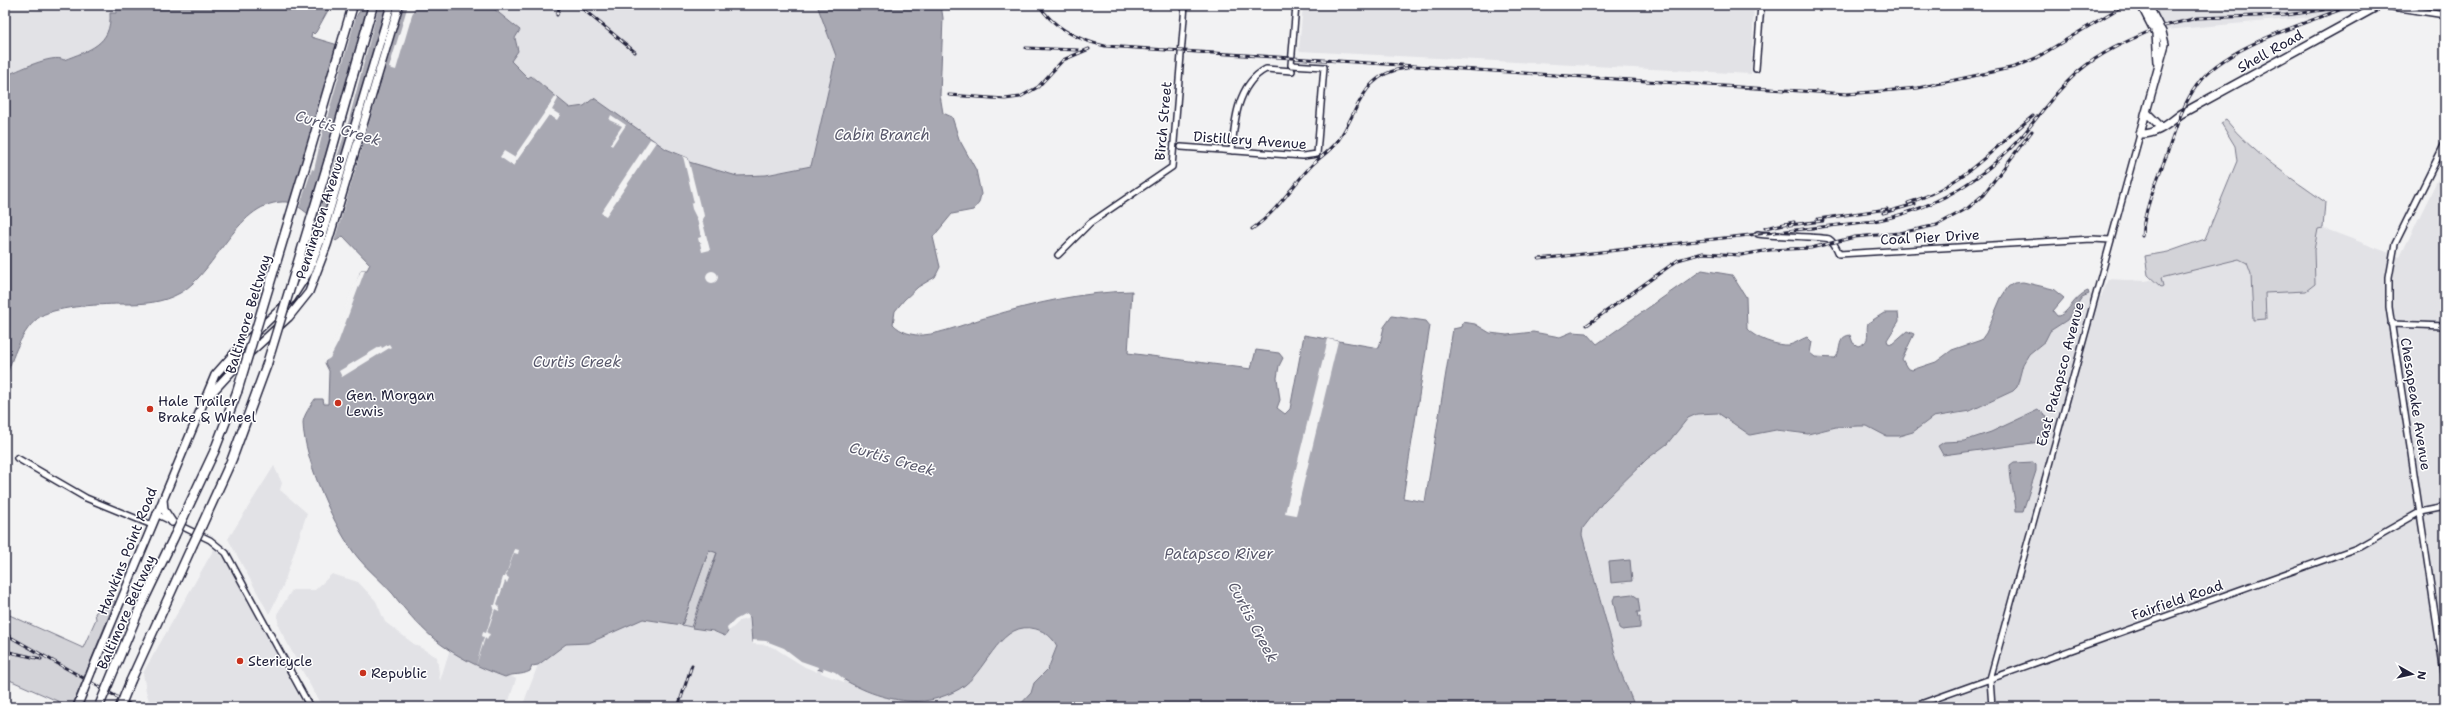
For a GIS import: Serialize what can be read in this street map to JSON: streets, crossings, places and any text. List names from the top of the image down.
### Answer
{
  "streets": {
    "highway": ["Baltimore Beltway"],
    "main road": [
      "Shell Road",
      "Pennington Avenue",
      "East Patapsco Avenue",
      "Hawkins Point Road"
    ],
    "street": [
      "Birch Street",
      "Distillery Avenue",
      "Coal Pier Drive",
      "Chesapeake Avenue",
      "Fairfield Road"
    ]
  },
  "crossings": [
    ["Shell Road", "East Patapsco Avenue"],
    ["Pennington Avenue", "Hawkins Point Road"],
    ["Coal Pier Drive", "East Patapsco Avenue"],
    ["East Patapsco Avenue", "Fairfield Road"],
    ["Chesapeake Avenue", "Fairfield Road"]
  ],
  "water": ["Curtis Creek", "Cabin Branch", "Patapsco River"],
  "places": [
    "Gen. Morgan Lewis",
    "Hale Trailer Brake & Wheel",
    "Stericycle",
    "Republic"
  ],
  "north": "right"
}
